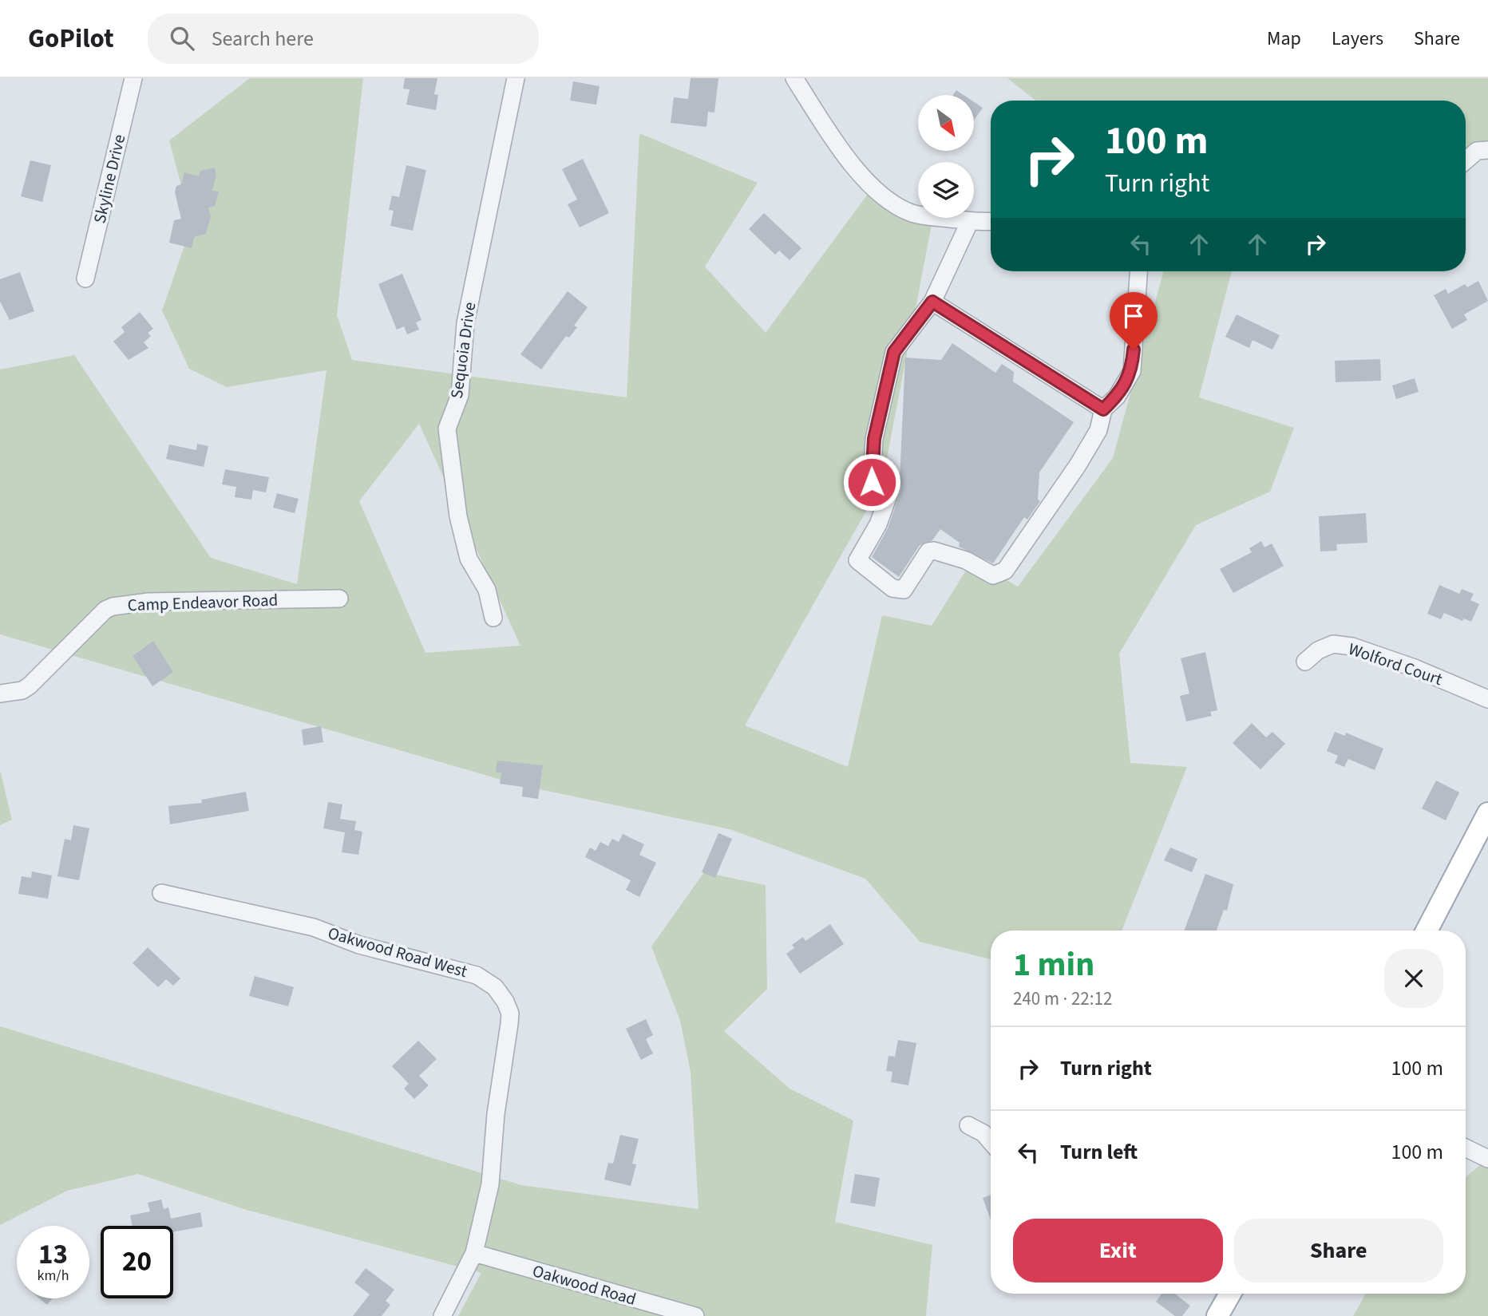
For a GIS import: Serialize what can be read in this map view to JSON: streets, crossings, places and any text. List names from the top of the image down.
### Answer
{
  "streets": {
    "street": [
      "Skyline Drive",
      "Sequoia Drive",
      "Camp Endeavor Road",
      "Wolford Court",
      "Oakwood Road West",
      "Oakwood Road"
    ]
  },
  "crossings": [
    ["Oakwood Road West", "Oakwood Road"]
  ],
  "north": "bottom right",
  "page": {
    "header": "GoPilot",
    "search": "Search here",
    "nav": ["Map", "Layers", "Share"],
    "turn": ["100 m", "Turn right"],
    "heading": ["1 min", "240 m · 22:12"],
    "list": [
      {
        "name": "Turn right",
        "value": "100 m"
      },
      {
        "name": "Turn left",
        "value": "100 m"
      }
    ],
    "buttons": ["Exit", "Share"],
    "speed": "13 km/h",
    "limit": "20"
  }
}
